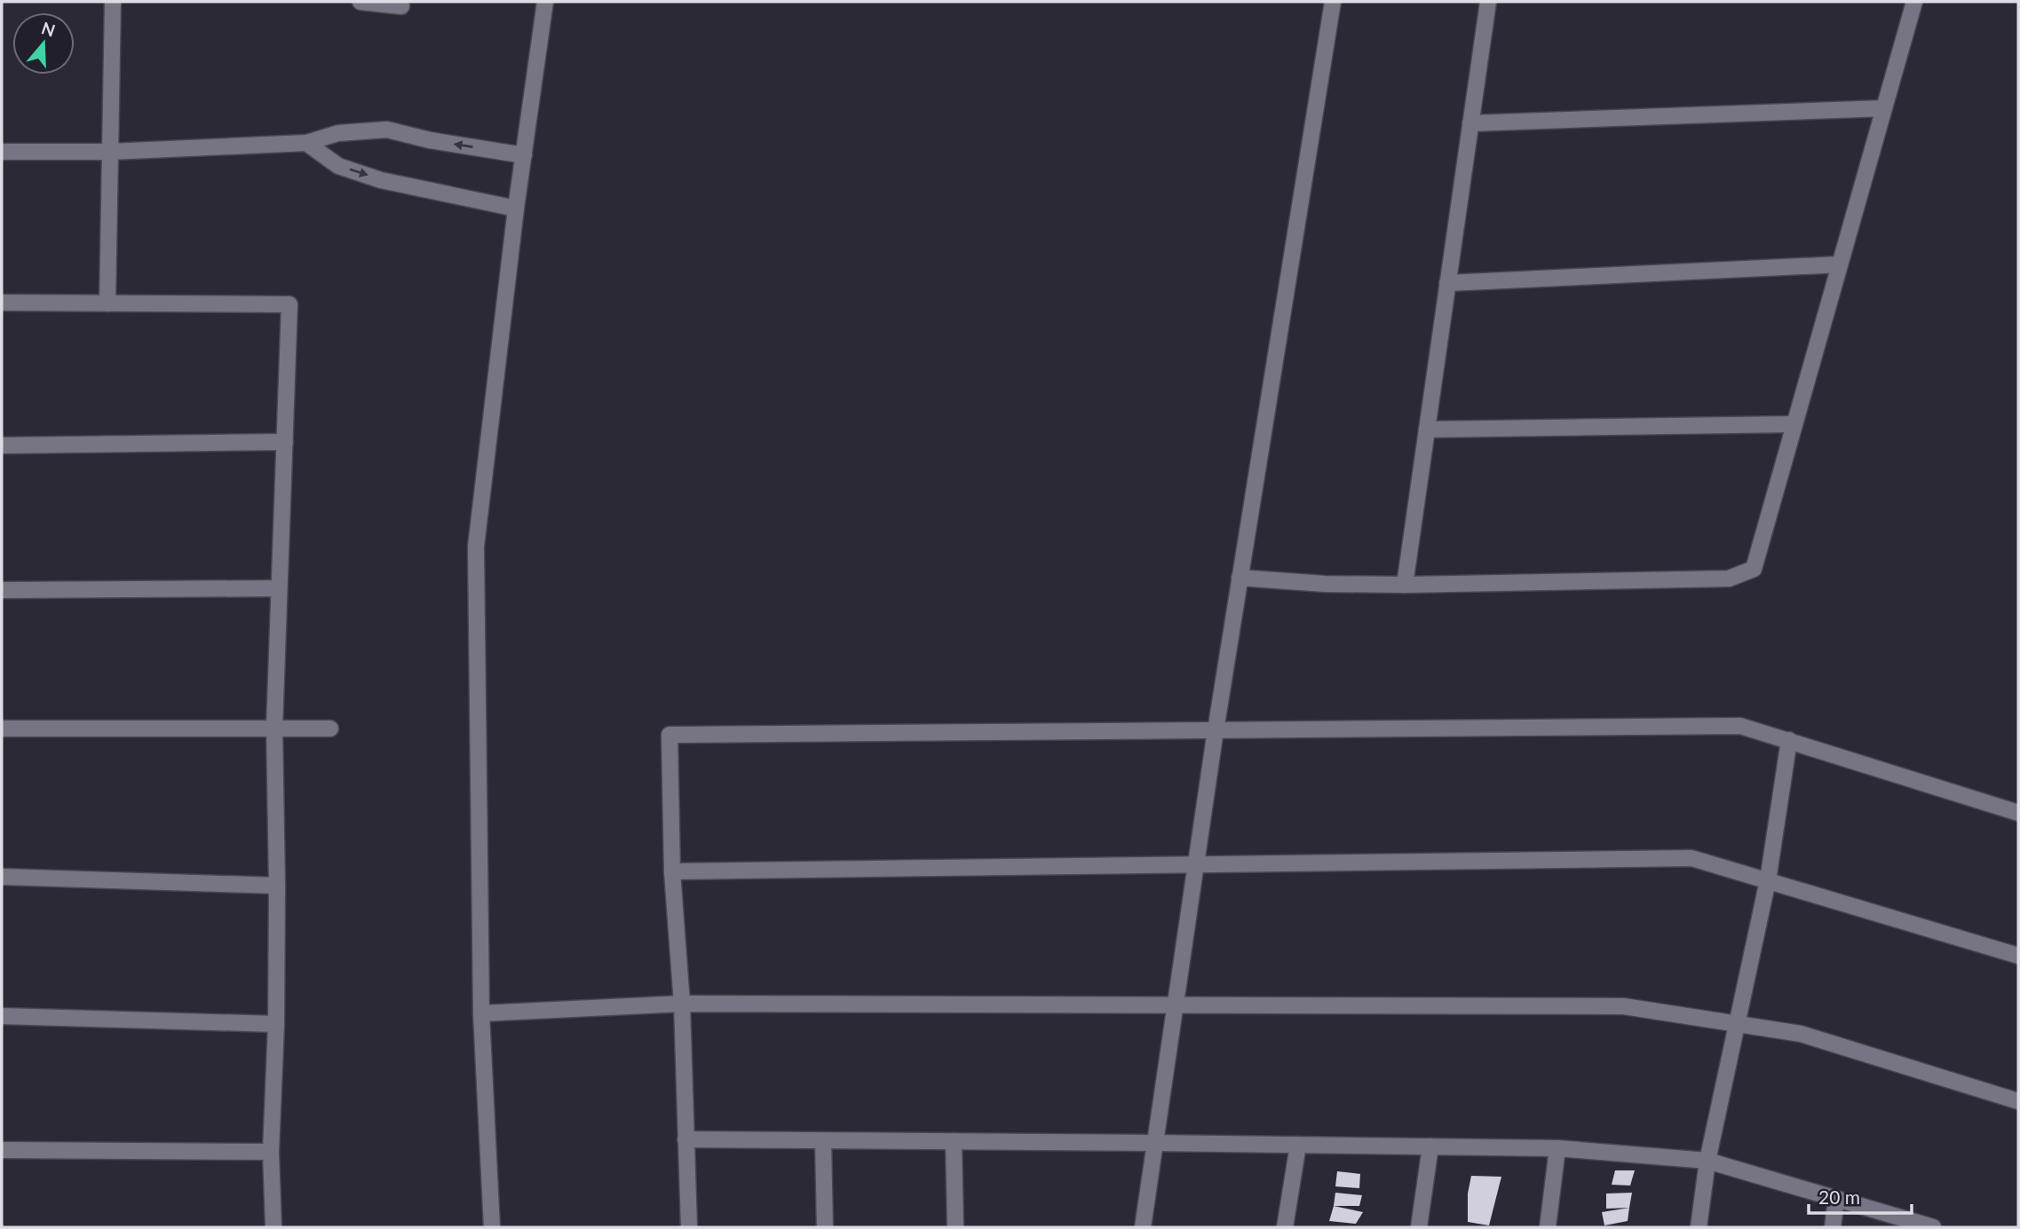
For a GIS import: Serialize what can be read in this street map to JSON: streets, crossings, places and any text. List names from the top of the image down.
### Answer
{
  "scale_bar": "20 m",
  "north": "top"
}
